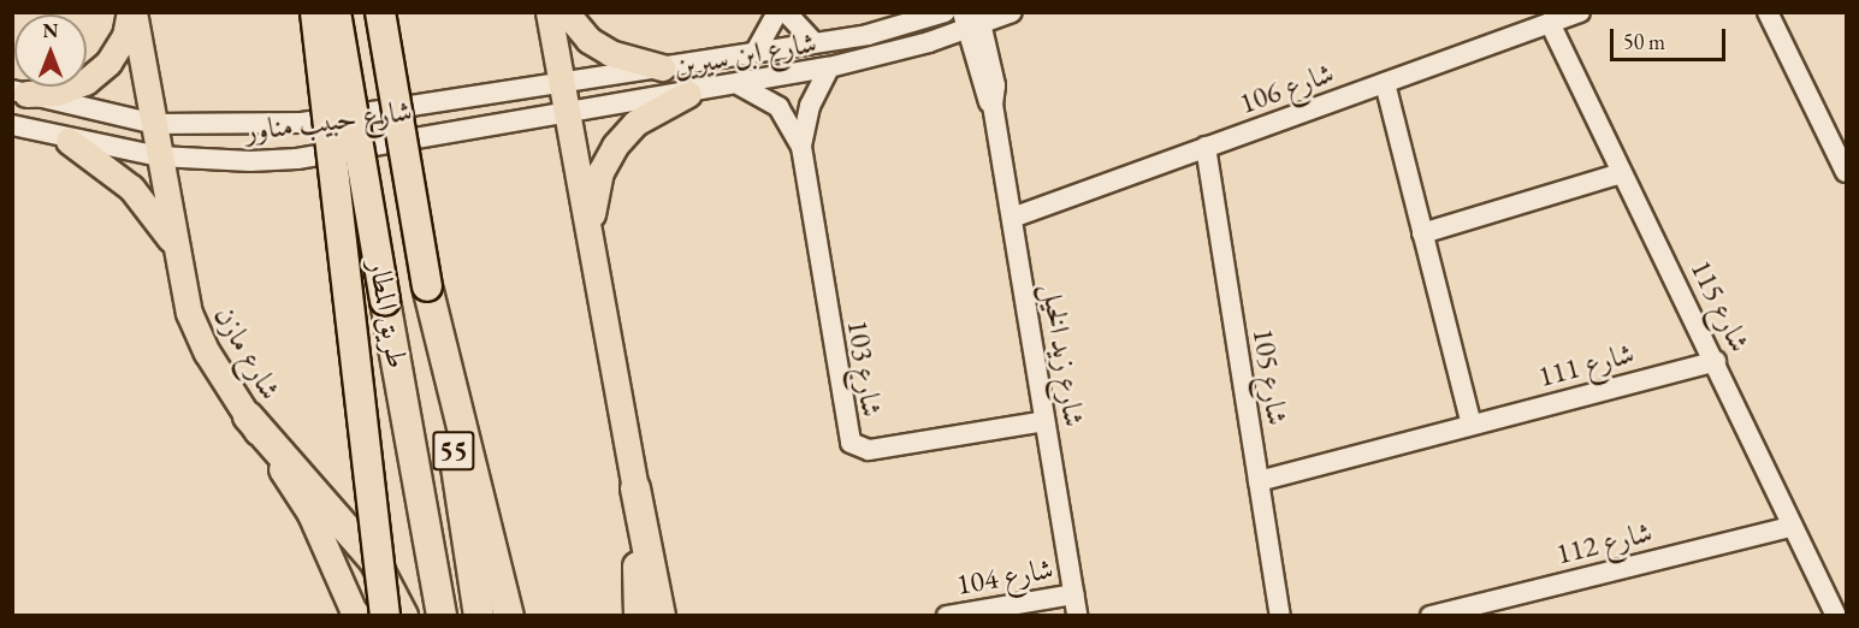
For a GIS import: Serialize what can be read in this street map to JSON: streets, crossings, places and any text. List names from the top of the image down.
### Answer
{
  "streets": {
    "highway": ["طريق المطار", "55"],
    "main road": ["شارع مازن"],
    "street": [
      "شارع ابن سيرين",
      "شارع 106",
      "شارع حبيب مناور",
      "شارع 115",
      "شارع زيد الخيل",
      "شارع 111",
      "شارع 103",
      "شارع 105",
      "شارع 112",
      "شارع 104"
    ]
  },
  "crossings": [
    ["شارع ابن سيرين", "شارع حبيب مناور"],
    ["شارع ابن سيرين", "شارع زيد الخيل"],
    ["شارع ابن سيرين", "شارع 103"],
    ["شارع 106", "شارع 115"],
    ["شارع 106", "شارع زيد الخيل"],
    ["شارع 106", "شارع 105"],
    ["شارع حبيب مناور", "شارع مازن"],
    ["شارع 115", "شارع 111"],
    ["شارع 115", "شارع 112"],
    ["شارع زيد الخيل", "شارع 103"],
    ["شارع زيد الخيل", "شارع 104"],
    ["شارع 111", "شارع 105"]
  ],
  "scale_bar": "50 m",
  "north": "top"
}
